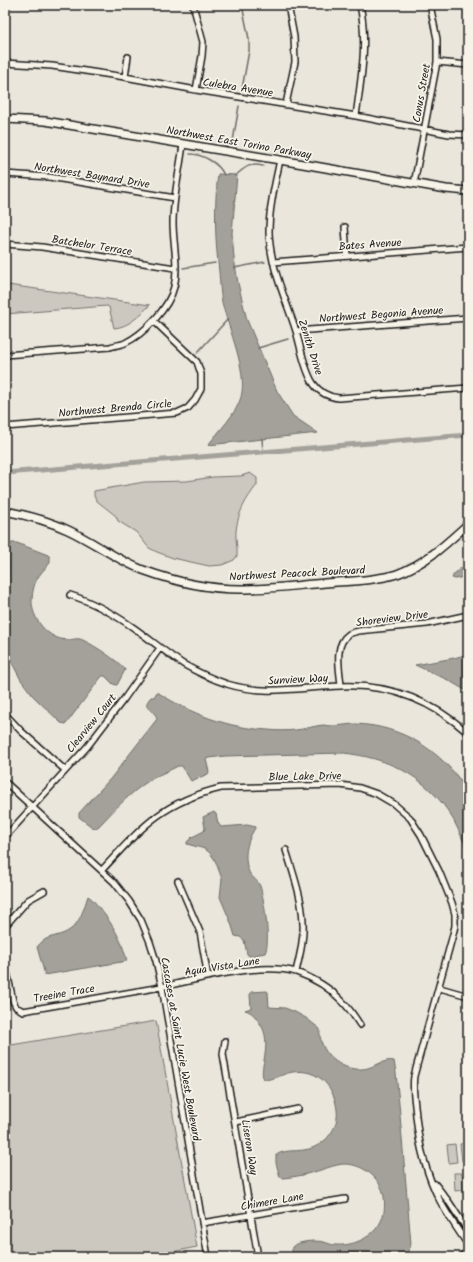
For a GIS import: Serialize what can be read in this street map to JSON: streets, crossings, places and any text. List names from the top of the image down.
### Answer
{
  "streets": {
    "street": [
      "Culebra Avenue",
      "Conus Street",
      "Northwest East Torino Parkway",
      "Northwest Baynard Drive",
      "Bates Avenue",
      "Batchelor Terrace",
      "Northwest Begonia Avenue",
      "Zenith Drive",
      "Northwest Brenda Circle",
      "Northwest Peacock Boulevard",
      "Shoreview Drive",
      "Sunview Way",
      "Clearview Court",
      "Blue Lake Drive",
      "Aqua Vista Lane",
      "Treeine Trace",
      "Cascases at Saint Lucie West Boulevard",
      "Liseron Way",
      "Chimere Lane"
    ]
  },
  "crossings": [
    ["Culebra Avenue", "Conus Street"],
    ["Conus Street", "Northwest East Torino Parkway"],
    ["Northwest East Torino Parkway", "Zenith Drive"],
    ["Bates Avenue", "Zenith Drive"],
    ["Northwest Begonia Avenue", "Zenith Drive"],
    ["Shoreview Drive", "Sunview Way"],
    ["Sunview Way", "Clearview Court"],
    ["Clearview Court", "Cascases at Saint Lucie West Boulevard"],
    ["Blue Lake Drive", "Cascases at Saint Lucie West Boulevard"],
    ["Aqua Vista Lane", "Treeine Trace"],
    ["Aqua Vista Lane", "Cascases at Saint Lucie West Boulevard"],
    ["Treeine Trace", "Cascases at Saint Lucie West Boulevard"],
    ["Cascases at Saint Lucie West Boulevard", "Chimere Lane"],
    ["Liseron Way", "Chimere Lane"]
  ]
}
